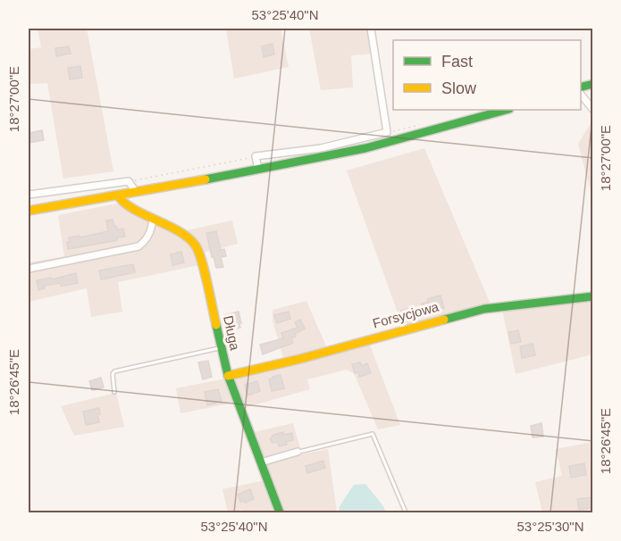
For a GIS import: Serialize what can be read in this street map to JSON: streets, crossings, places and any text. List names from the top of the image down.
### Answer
{
  "streets": {
    "street": ["Forsycjowa", "Długa"]
  },
  "crossings": [
    ["Forsycjowa", "Długa"]
  ],
  "legend": ["Fast", "Slow"],
  "coordinates": [
    "53°25'40\"N",
    "18°27'00\"E",
    "18°26'45\"E",
    "53°25'30\"N"
  ]
}
